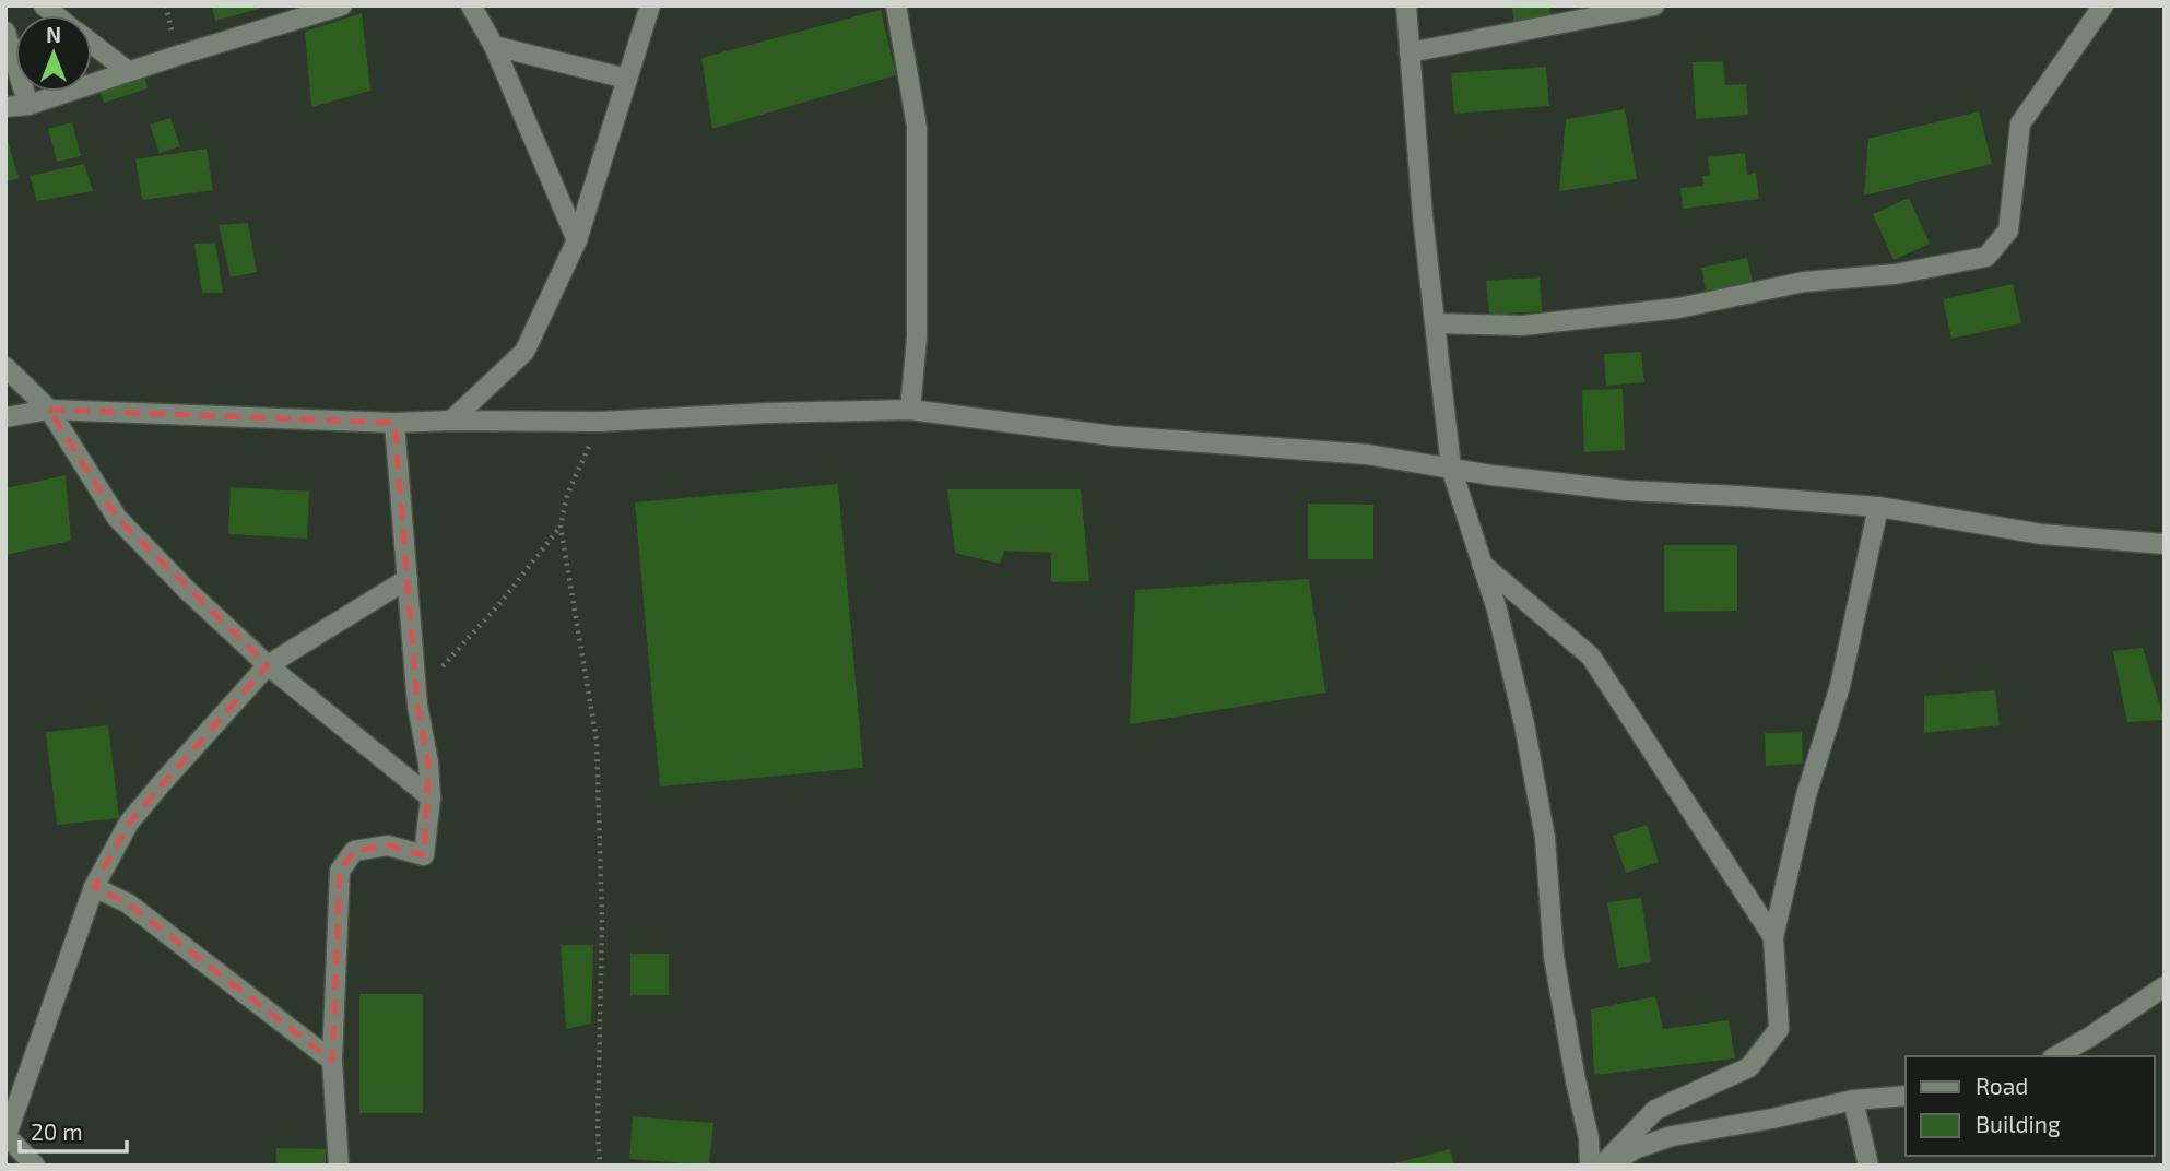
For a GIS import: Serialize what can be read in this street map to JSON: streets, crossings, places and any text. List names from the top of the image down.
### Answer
{
  "legend": ["Road", "Building"],
  "scale_bar": "20 m",
  "north": "top"
}
